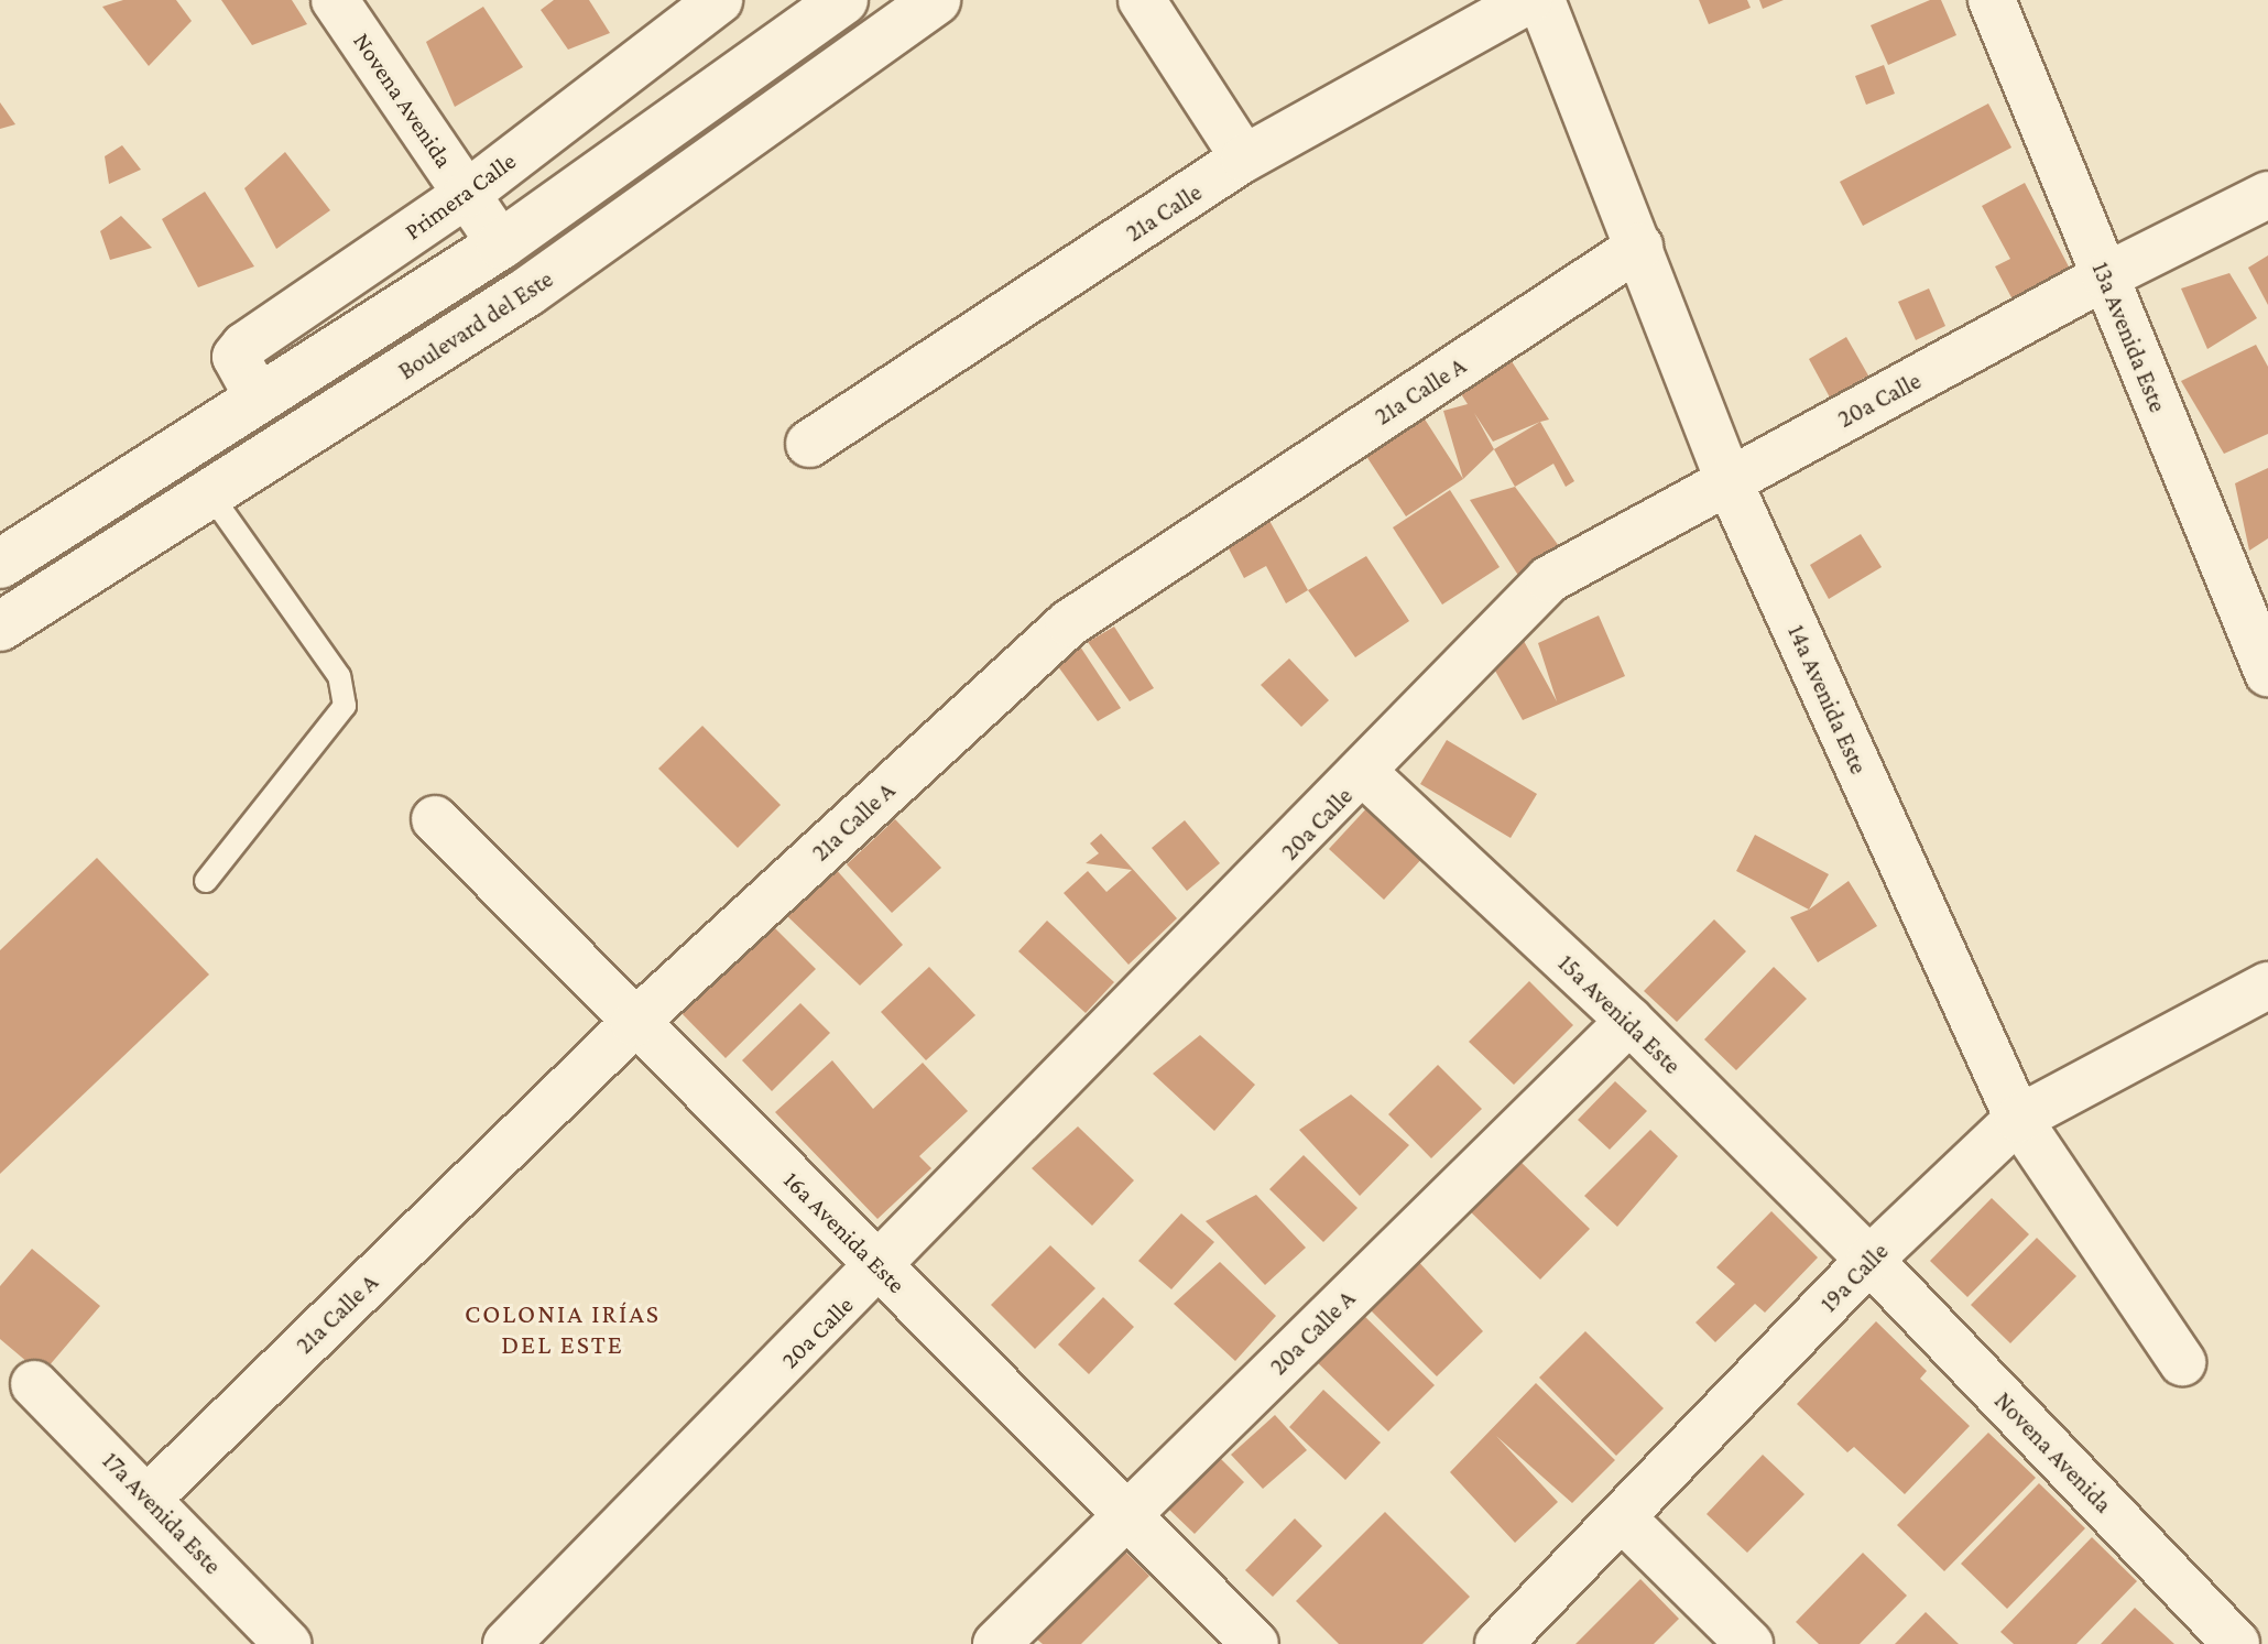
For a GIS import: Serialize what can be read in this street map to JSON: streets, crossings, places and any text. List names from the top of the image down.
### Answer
{
  "streets": {
    "main road": ["Boulevard del Este"],
    "street": [
      "Novena Avenida",
      "Primera Calle",
      "21a Calle",
      "13a Avenida Este",
      "21a Calle A",
      "20a Calle",
      "14a Avenida Este",
      "15a Avenida Este",
      "16a Avenida Este",
      "19a Calle",
      "20a Calle A",
      "17a Avenida Este"
    ]
  },
  "crossings": [
    ["Novena Avenida", "Primera Calle"],
    ["Novena Avenida", "15a Avenida Este"],
    ["Novena Avenida", "19a Calle"],
    ["13a Avenida Este", "20a Calle"],
    ["21a Calle A", "14a Avenida Este"],
    ["21a Calle A", "16a Avenida Este"],
    ["21a Calle A", "17a Avenida Este"],
    ["20a Calle", "14a Avenida Este"],
    ["20a Calle", "15a Avenida Este"],
    ["20a Calle", "16a Avenida Este"],
    ["14a Avenida Este", "19a Calle"],
    ["15a Avenida Este", "19a Calle"],
    ["15a Avenida Este", "20a Calle A"],
    ["16a Avenida Este", "20a Calle A"]
  ],
  "districts": ["COLONIA IRÍAS DEL ESTE"]
}
